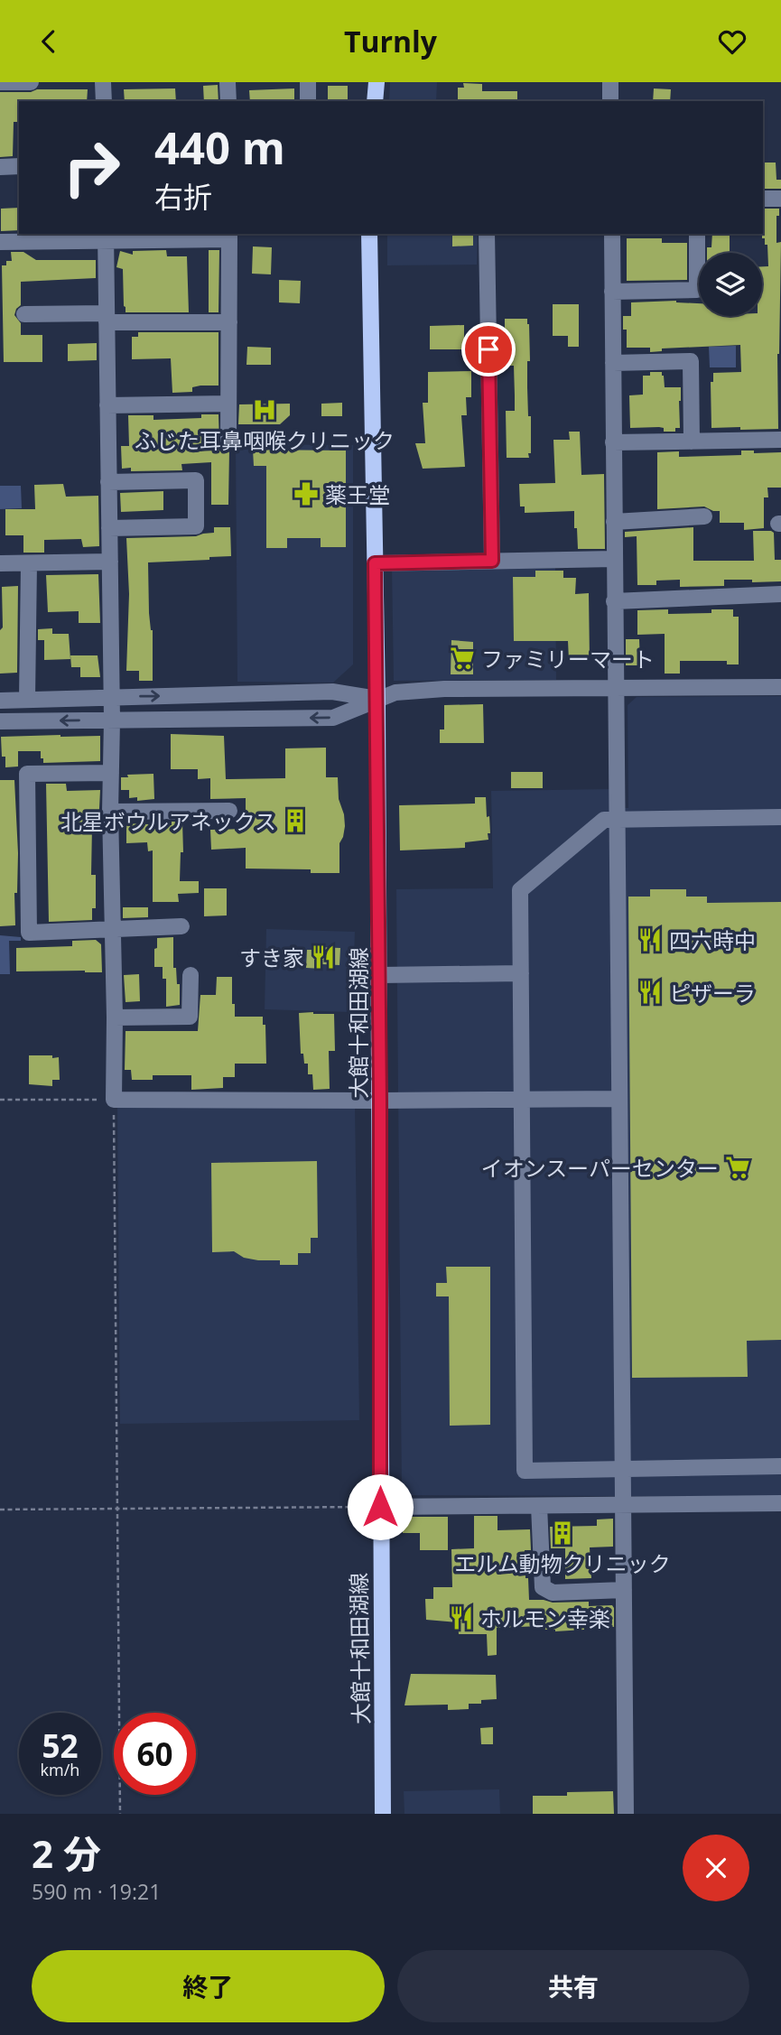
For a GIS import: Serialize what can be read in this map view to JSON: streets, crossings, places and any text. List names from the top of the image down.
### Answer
{
  "streets": {
    "main road": ["大館十和田湖線"]
  },
  "places": {
    "hospital": ["ふじた耳鼻咽喉クリニック"],
    "pharmacy": ["薬王堂"],
    "supermarket": ["ファミリーマート", "イオンスーパーセンター"],
    "building": ["北星ボウルアネックス", "エルム動物クリニック"],
    "restaurant": [
      "四六時中",
      "すき家",
      "ピザーラ",
      "ホルモン幸楽"
    ]
  },
  "page": {
    "header": "Turnly",
    "turn": ["440 m", "右折"],
    "speed": "52 km/h",
    "limit": "60",
    "heading": ["2 分", "590 m · 19:21"],
    "buttons": ["終了", "共有"]
  }
}
